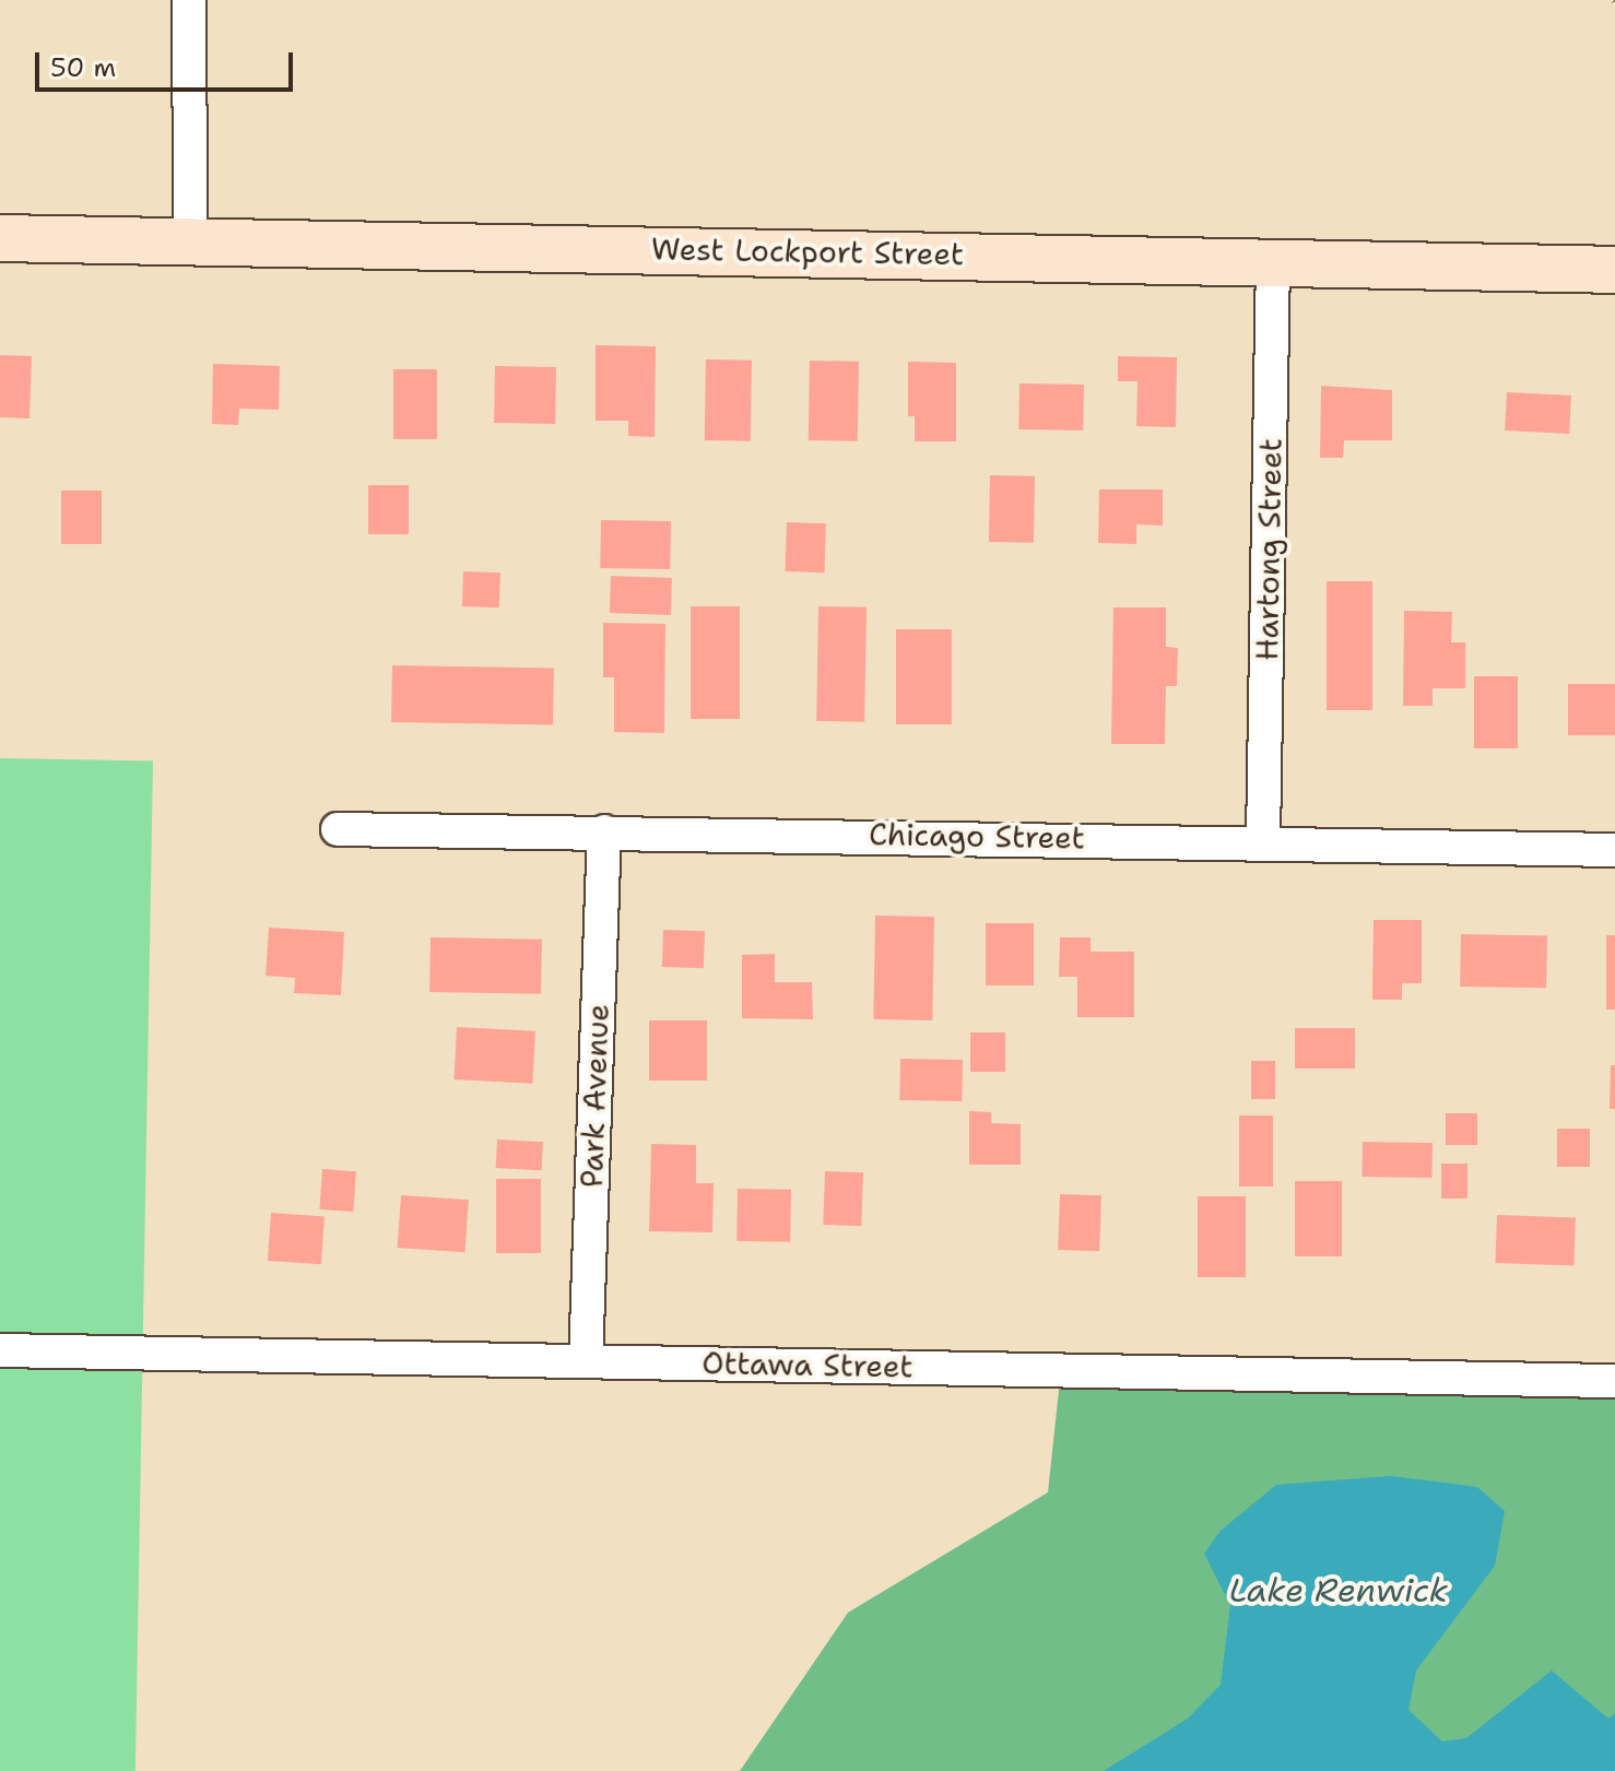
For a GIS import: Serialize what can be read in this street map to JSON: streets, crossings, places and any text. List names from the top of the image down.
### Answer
{
  "streets": {
    "main road": ["West Lockport Street"],
    "street": [
      "Hartong Street",
      "Chicago Street",
      "Park Avenue",
      "Ottawa Street"
    ]
  },
  "crossings": [
    ["West Lockport Street", "Hartong Street"],
    ["Hartong Street", "Chicago Street"],
    ["Chicago Street", "Park Avenue"],
    ["Park Avenue", "Ottawa Street"]
  ],
  "water": ["Lake Renwick"],
  "scale_bar": "50 m"
}
